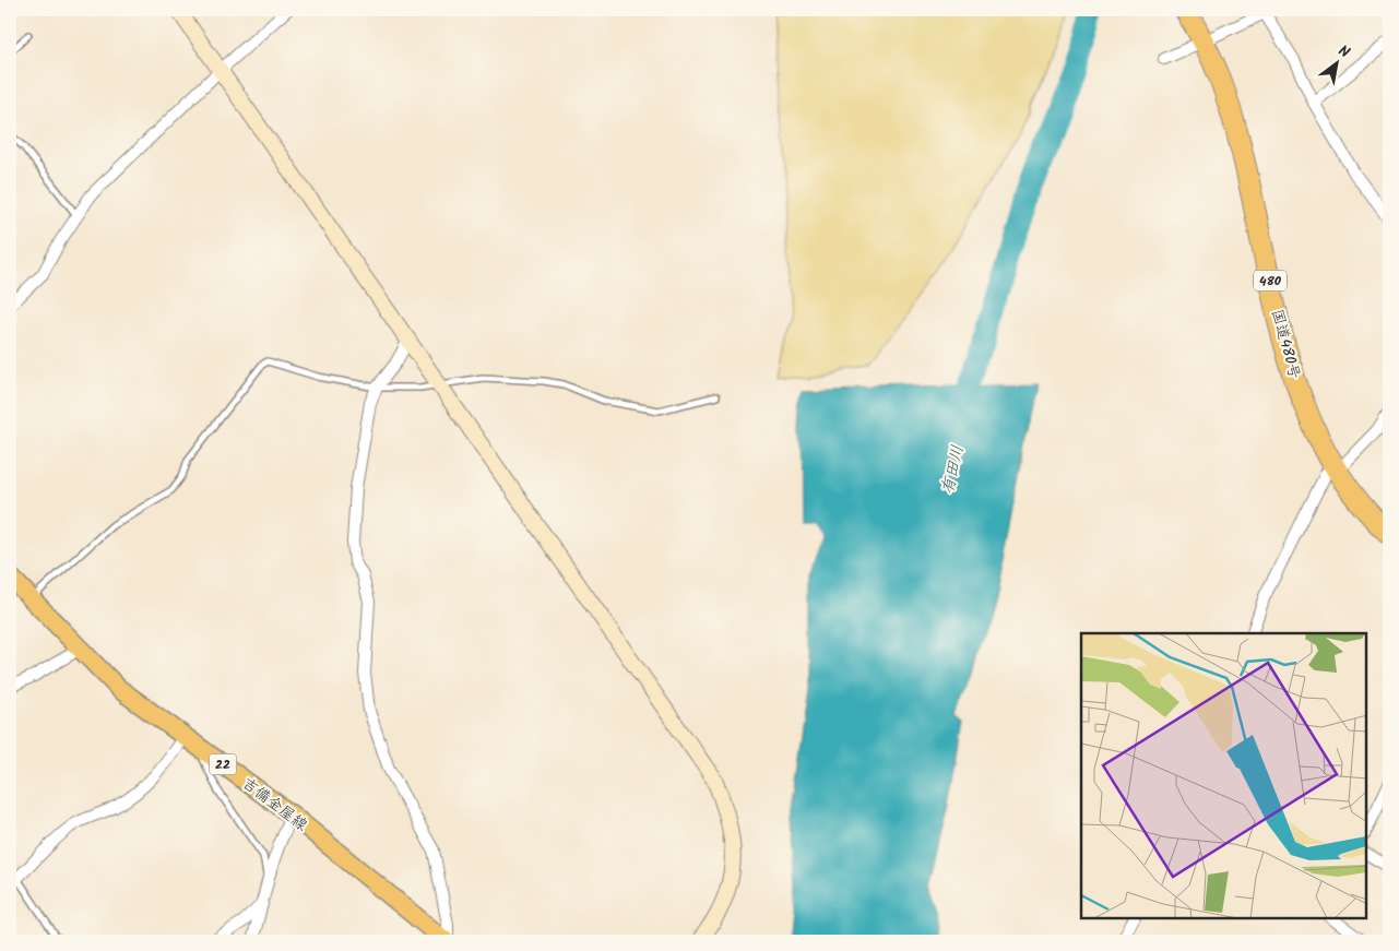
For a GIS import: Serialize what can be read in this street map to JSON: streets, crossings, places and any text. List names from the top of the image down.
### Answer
{
  "streets": {
    "highway": ["480", "国道480号"],
    "main road": ["22", "吉備金屋線"]
  },
  "water": ["有田川"],
  "north": "top right"
}
